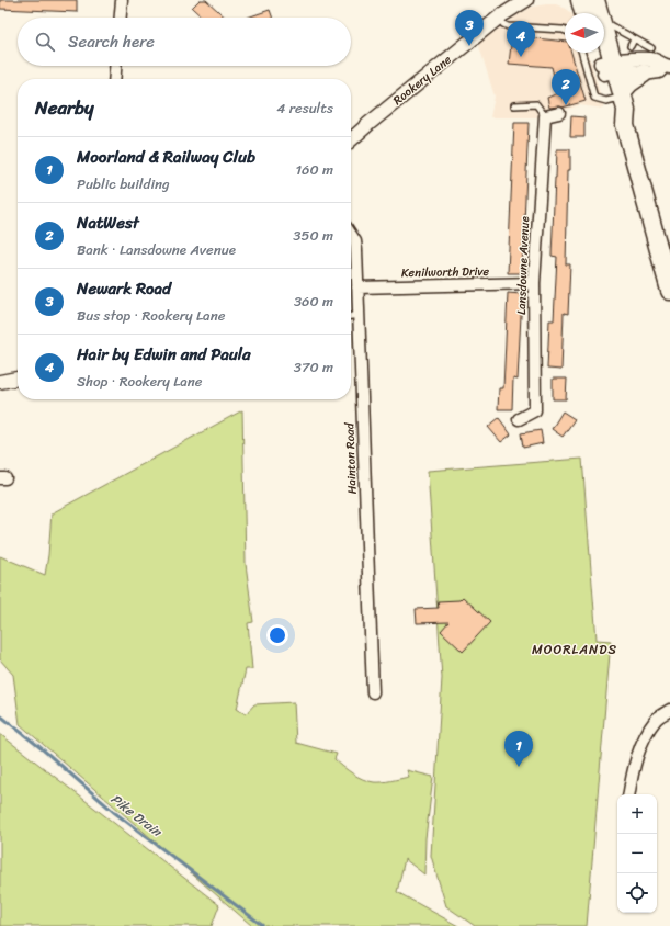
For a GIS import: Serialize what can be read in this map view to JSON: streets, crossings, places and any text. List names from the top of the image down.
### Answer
{
  "streets": {
    "street": [
      "Rookery Lane",
      "Lansdowne Avenue",
      "Kenilworth Drive",
      "Hainton Road"
    ]
  },
  "crossings": [
    ["Lansdowne Avenue", "Kenilworth Drive"],
    ["Kenilworth Drive", "Hainton Road"]
  ],
  "districts": ["MOORLANDS"],
  "water": ["Pike Drain"],
  "north": "left",
  "page": {
    "pins": [
      "3",
      "4",
      "2",
      "1"
    ],
    "search": "Search here",
    "heading": ["Nearby", "4 results"],
    "list": [
      {
        "mark": "1",
        "name": "Moorland & Railway Club",
        "note": "Public building",
        "value": "160 m"
      },
      {
        "mark": "2",
        "name": "NatWest",
        "note": "Bank · Lansdowne Avenue",
        "value": "350 m"
      },
      {
        "mark": "3",
        "name": "Newark Road",
        "note": "Bus stop · Rookery Lane",
        "value": "360 m"
      },
      {
        "mark": "4",
        "name": "Hair by Edwin and Paula",
        "note": "Shop · Rookery Lane",
        "value": "370 m"
      }
    ],
    "map_buttons": ["+", "−"]
  }
}
